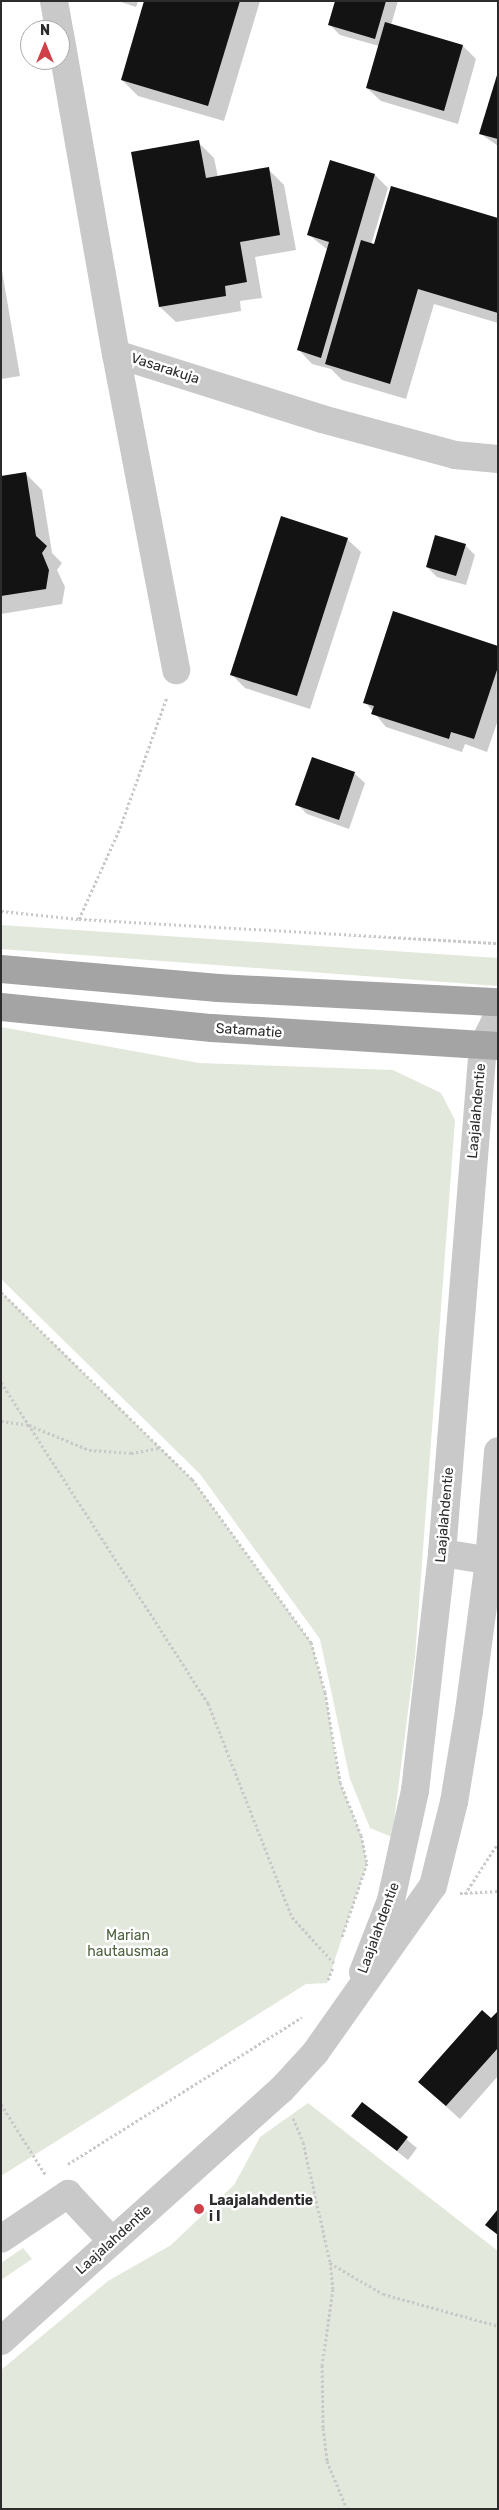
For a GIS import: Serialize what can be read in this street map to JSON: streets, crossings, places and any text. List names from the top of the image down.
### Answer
{
  "streets": {
    "main road": ["Satamatie"],
    "street": ["Vasarakuja", "Laajalahdentie"]
  },
  "crossings": [
    ["Satamatie", "Laajalahdentie"]
  ],
  "parks": ["Marian hautausmaa"],
  "places": ["Laajalahdentie i I"],
  "north": "top"
}
